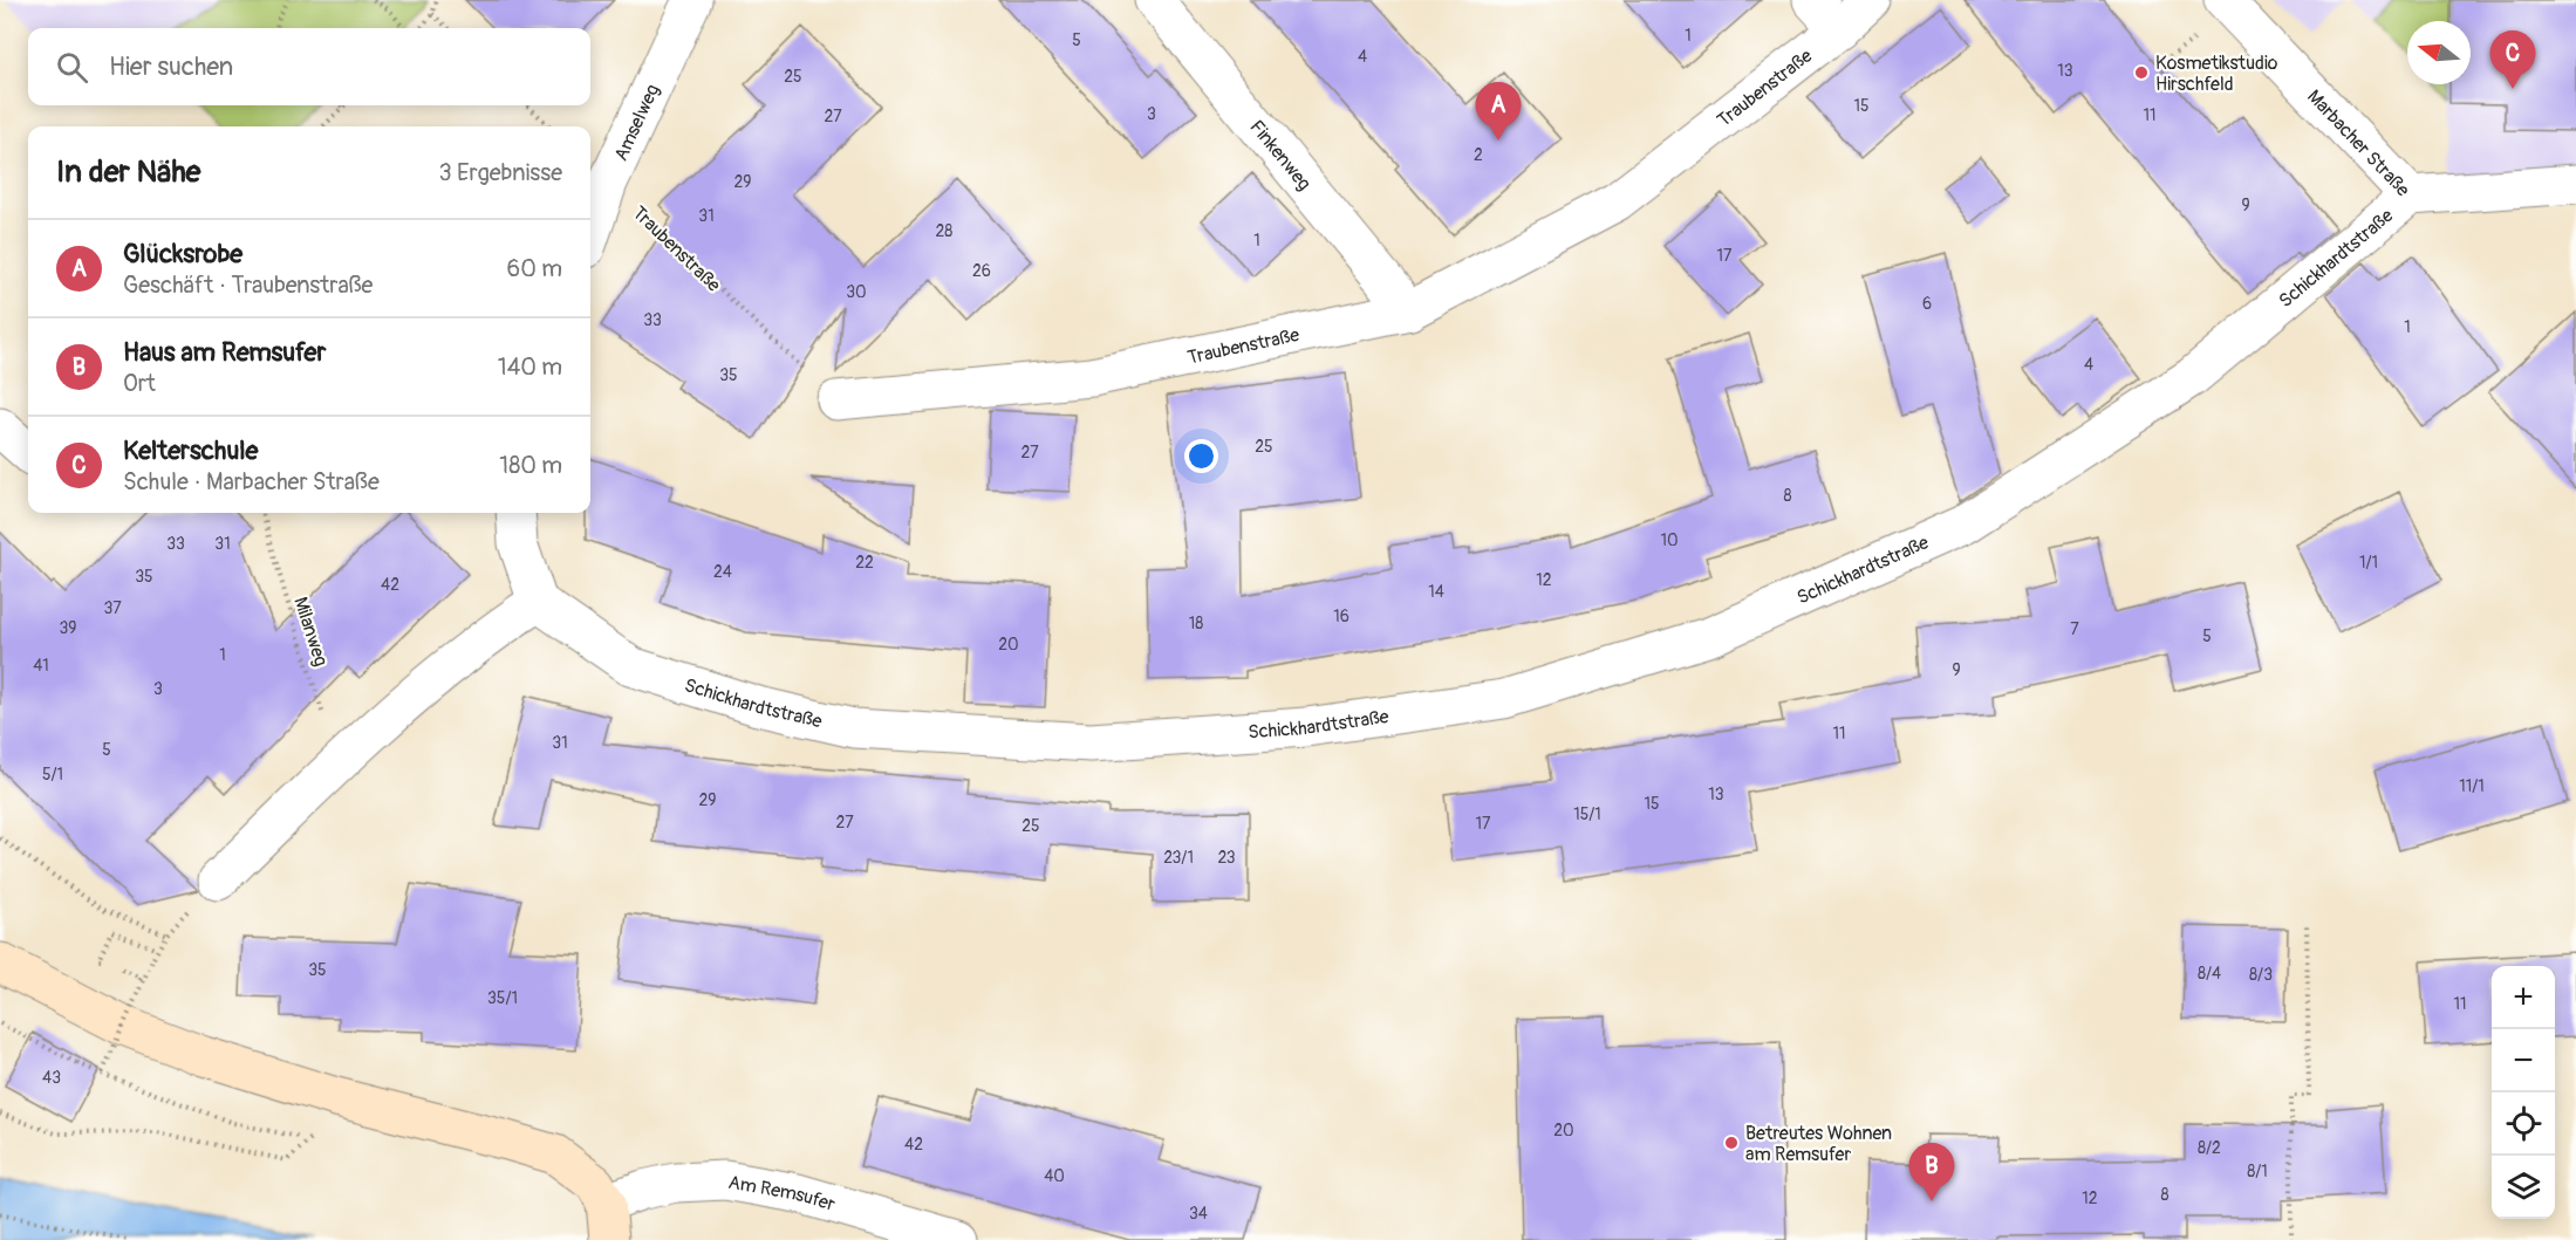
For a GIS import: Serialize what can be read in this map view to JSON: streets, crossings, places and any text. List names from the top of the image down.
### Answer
{
  "streets": {
    "street": [
      "Traubenstraße",
      "Amselweg",
      "Marbacher Straße",
      "Finkenweg",
      "Schickhardtstraße",
      "Am Remsufer"
    ],
    "path": ["Milanweg"]
  },
  "crossings": [
    ["Traubenstraße", "Amselweg"],
    ["Traubenstraße", "Finkenweg"],
    ["Marbacher Straße", "Schickhardtstraße"]
  ],
  "places": ["Kosmetikstudio Hirschfeld", "Betreutes Wohnen am Remsufer"],
  "house_numbers": [
    "1",
    "5",
    "4",
    "13",
    "25",
    "15",
    "3",
    "11",
    "27",
    "2",
    "29",
    "9",
    "31",
    "28",
    "1",
    "17",
    "26",
    "30",
    "6",
    "33",
    "1",
    "4",
    "35",
    "25",
    "27",
    "8",
    "10",
    "33",
    "31",
    "22",
    "1/1",
    "24",
    "35",
    "12",
    "42",
    "14",
    "37",
    "16",
    "18",
    "39",
    "7",
    "5",
    "20",
    "1",
    "41",
    "9",
    "3",
    "11",
    "31",
    "5",
    "5/1",
    "11/1",
    "13",
    "29",
    "15",
    "15/1",
    "27",
    "17",
    "25",
    "23/1",
    "23",
    "35",
    "8/4",
    "8/3",
    "35/1",
    "11",
    "43",
    "20",
    "42",
    "8/2",
    "8/1",
    "40",
    "8",
    "12",
    "34"
  ],
  "north": "left",
  "page": {
    "search": "Hier suchen",
    "pins": ["C", "A", "B"],
    "heading": ["In der Nähe", "3 Ergebnisse"],
    "list": [
      {
        "mark": "A",
        "name": "Glücksrobe",
        "note": "Geschäft · Traubenstraße",
        "value": "60 m"
      },
      {
        "mark": "B",
        "name": "Haus am Remsufer",
        "note": "Ort",
        "value": "140 m"
      },
      {
        "mark": "C",
        "name": "Kelterschule",
        "note": "Schule · Marbacher Straße",
        "value": "180 m"
      }
    ],
    "map_buttons": ["+", "−"]
  }
}
